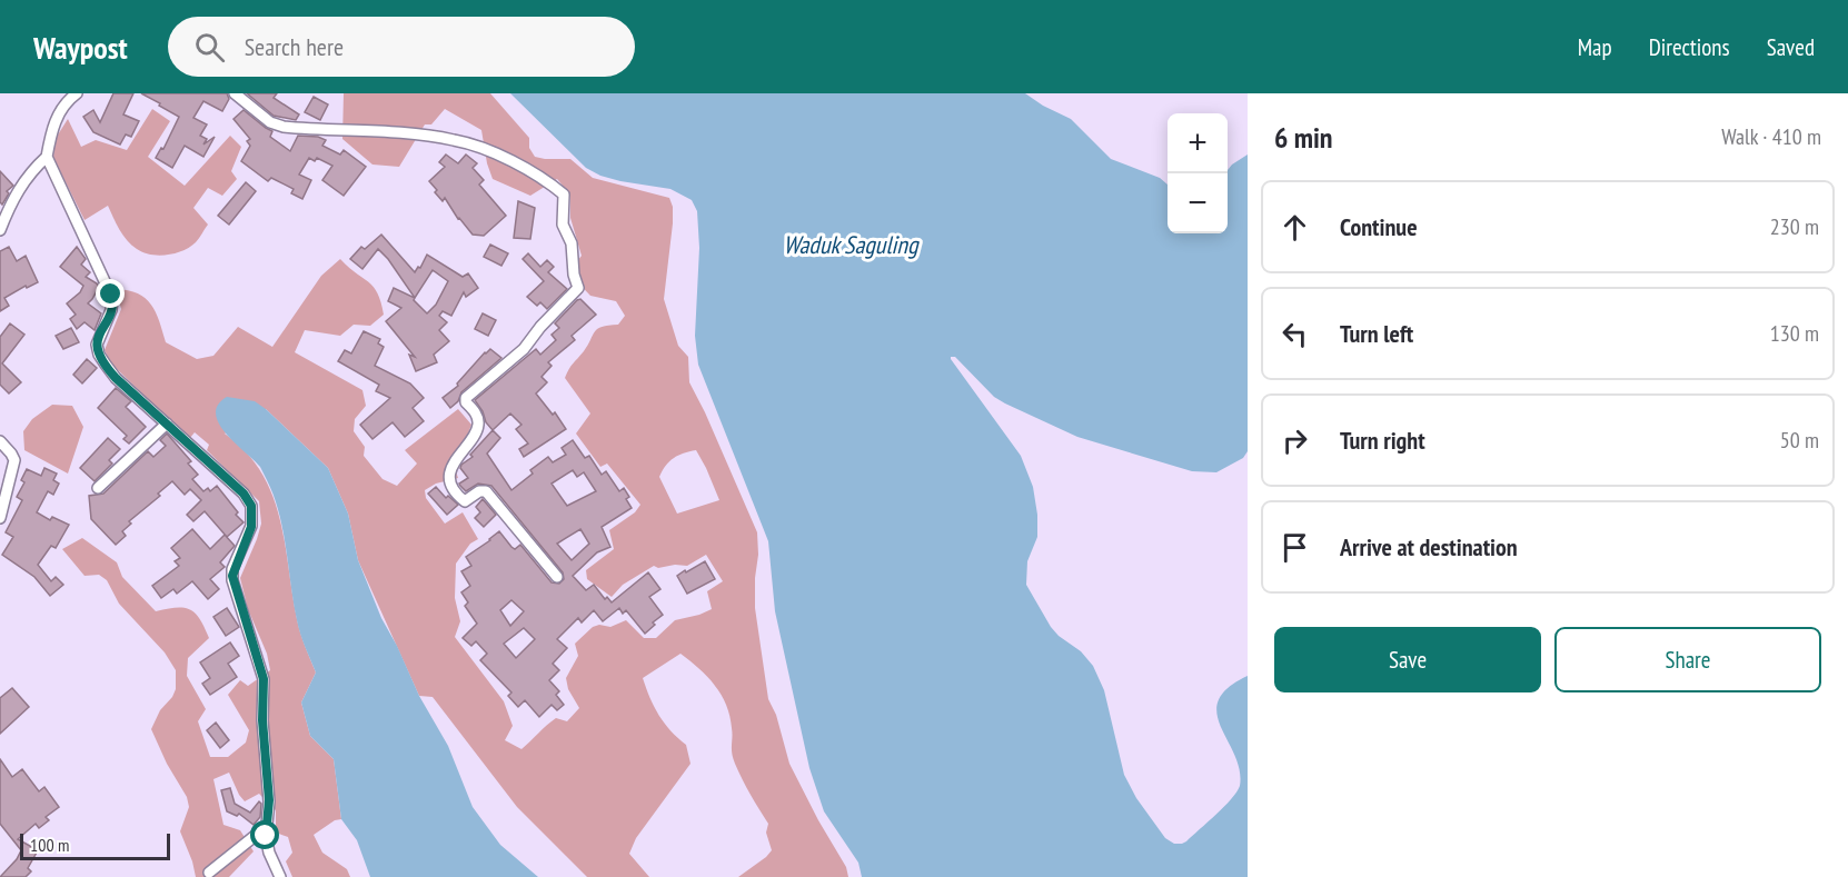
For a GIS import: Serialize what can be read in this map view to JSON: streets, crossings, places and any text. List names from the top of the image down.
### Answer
{
  "water": ["Waduk Saguling"],
  "scale_bar": "100 m",
  "page": {
    "header": "Waypost",
    "search": "Search here",
    "nav": ["Map", "Directions", "Saved"],
    "heading": ["6 min", "Walk · 410 m"],
    "map_buttons": ["+", "−"],
    "list": [
      ["Continue", "230 m"],
      ["Turn left", "130 m"],
      ["Turn right", "50 m"],
      "Arrive at destination"
    ],
    "buttons": ["Save", "Share"],
    "scale": "100 m"
  }
}
